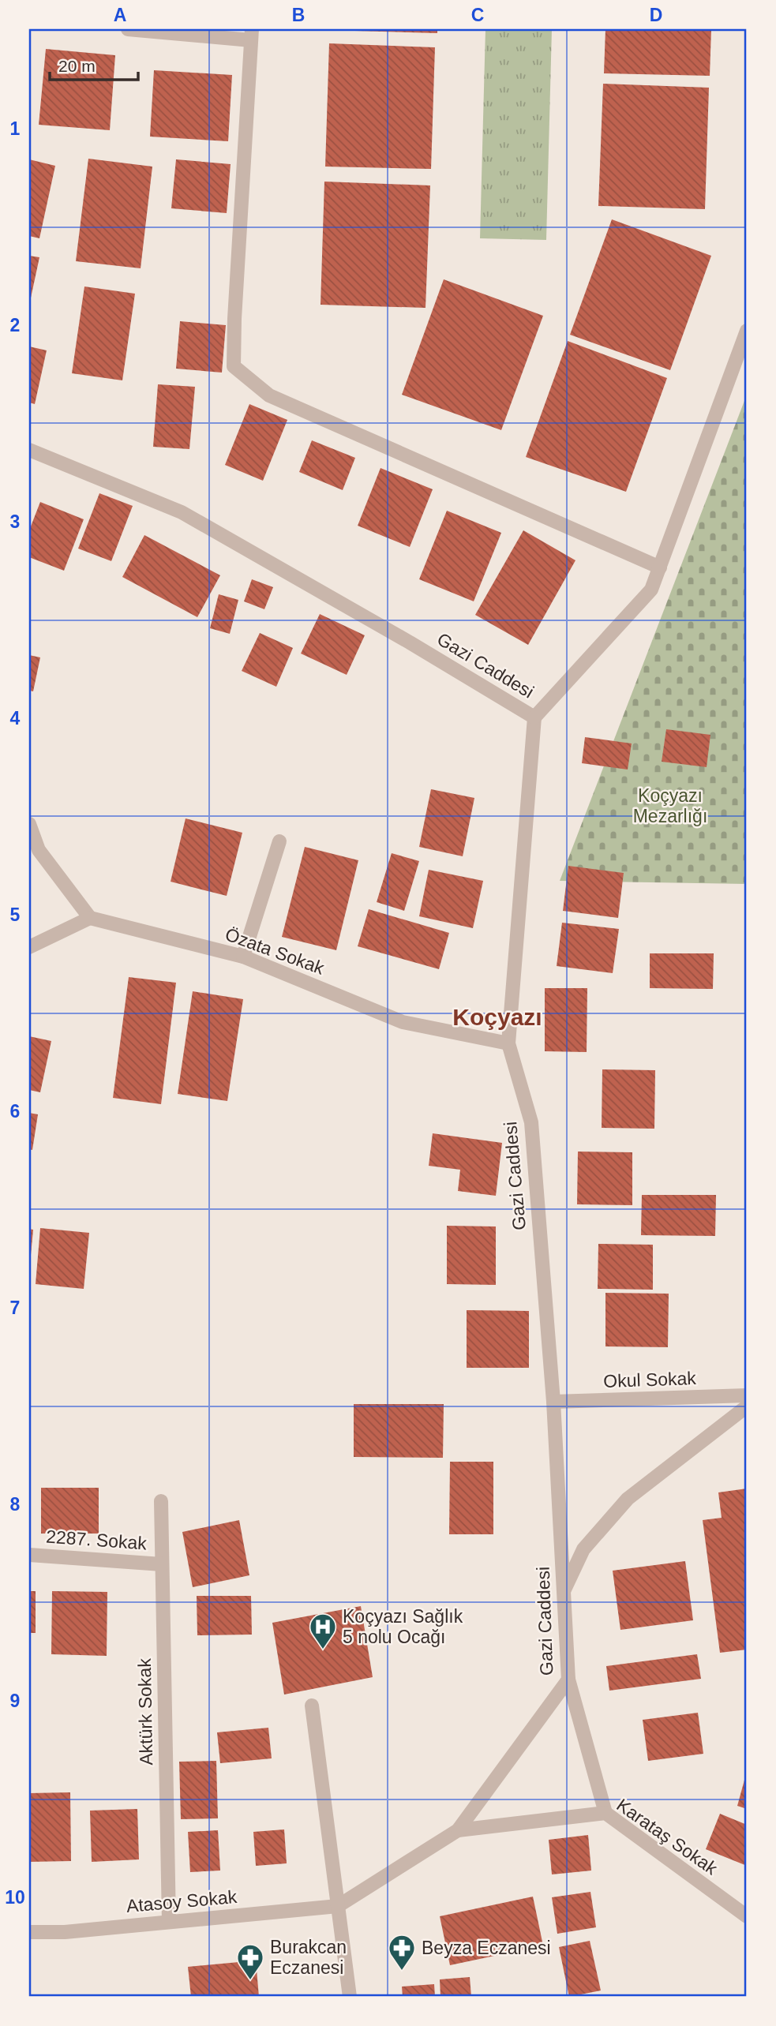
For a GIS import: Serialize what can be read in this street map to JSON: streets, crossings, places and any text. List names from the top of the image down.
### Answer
{
  "streets": {
    "street": [
      "Gazi Caddesi",
      "Özata Sokak",
      "Okul Sokak",
      "2287. Sokak",
      "Aktürk Sokak",
      "Karataş Sokak",
      "Atasoy Sokak"
    ]
  },
  "crossings": [
    ["Gazi Caddesi", "Özata Sokak"],
    ["Gazi Caddesi", "Okul Sokak"],
    ["Gazi Caddesi", "Karataş Sokak"],
    ["Gazi Caddesi", "Atasoy Sokak"],
    ["2287. Sokak", "Aktürk Sokak"],
    ["Aktürk Sokak", "Atasoy Sokak"]
  ],
  "districts": ["Koçyazı"],
  "parks": ["Koçyazı Mezarlığı"],
  "places": {
    "hospital": ["Koçyazı Sağlık 5 nolu Ocağı"],
    "pharmacy": ["Beyza Eczanesi", "Burakcan Eczanesi"]
  },
  "scale_bar": "20 m",
  "grid": {
    "columns": [
      "A",
      "B",
      "C",
      "D"
    ],
    "rows": [
      "1",
      "2",
      "3",
      "4",
      "5",
      "6",
      "7",
      "8",
      "9",
      "10"
    ]
  }
}
